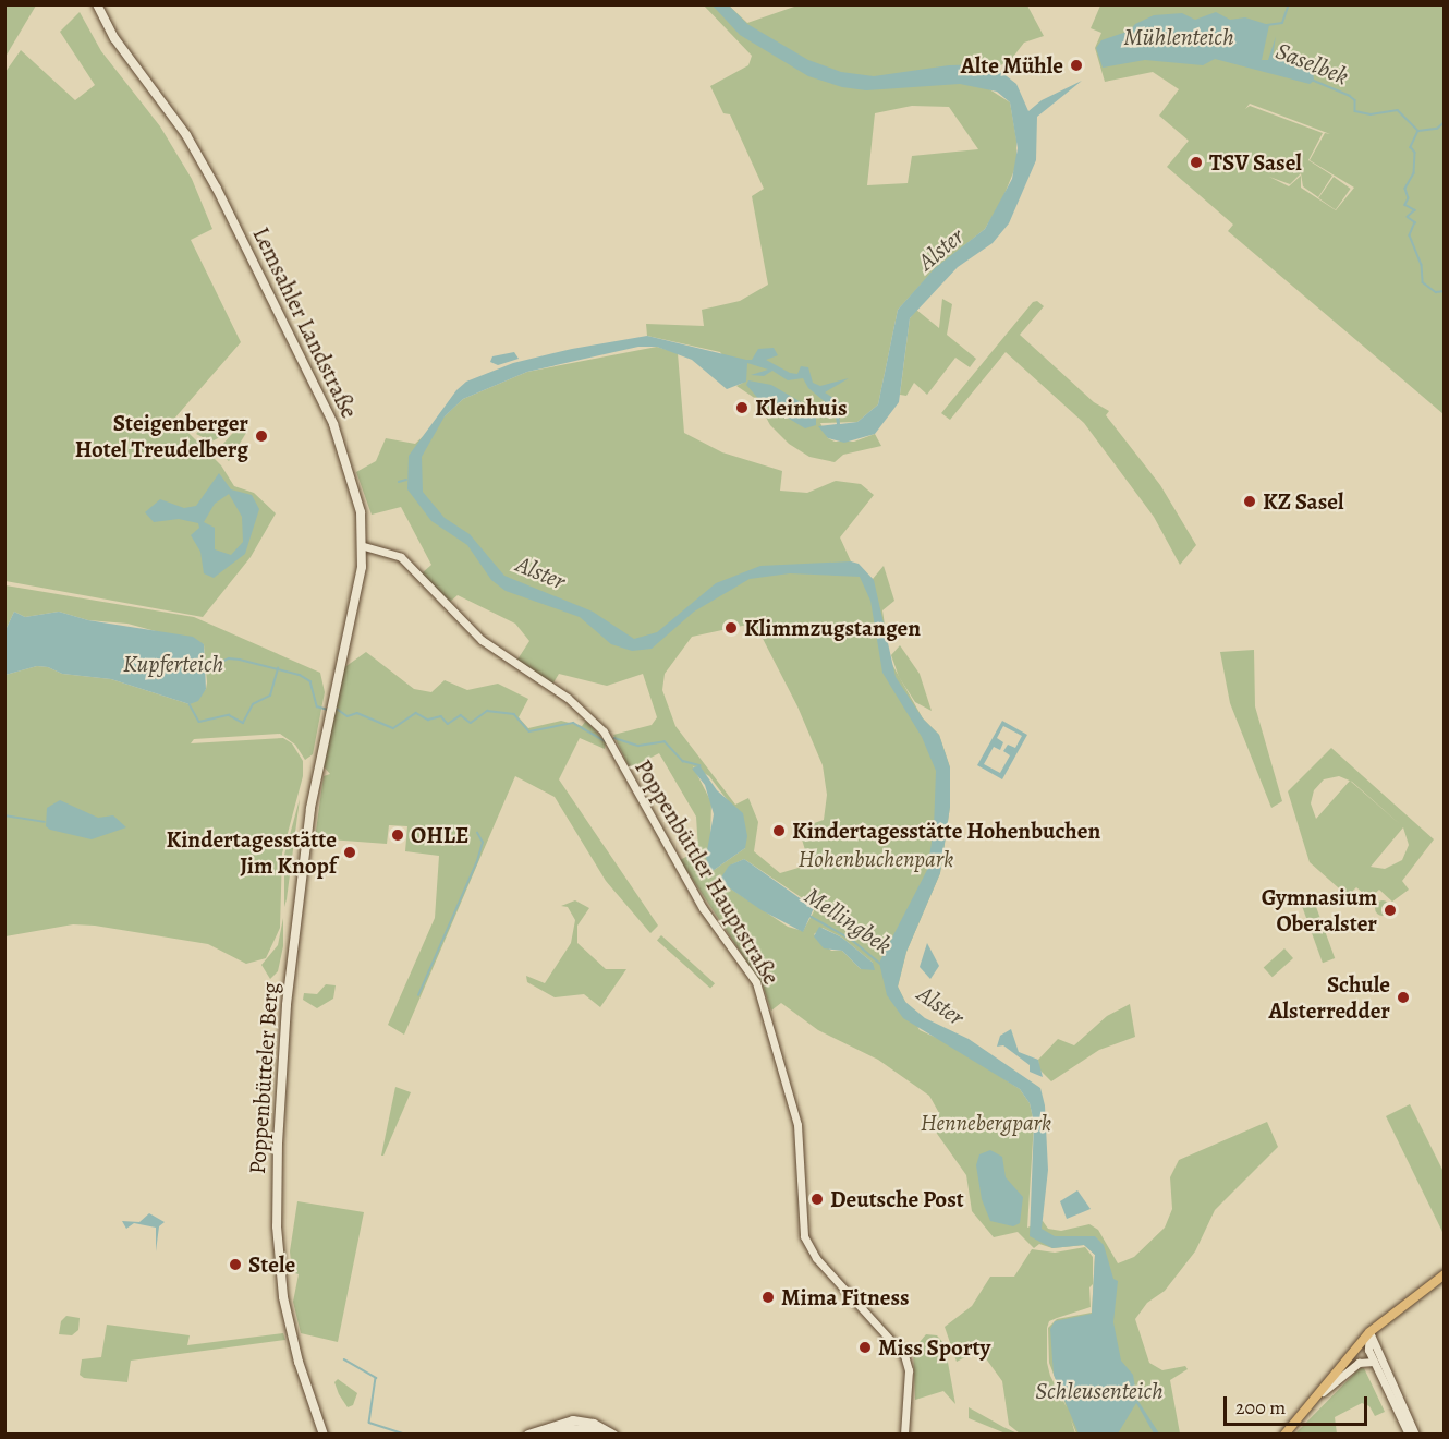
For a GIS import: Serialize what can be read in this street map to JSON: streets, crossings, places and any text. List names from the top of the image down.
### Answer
{
  "streets": {
    "main road": ["Lemsahler Landstraße", "Poppenbütteler Berg"],
    "street": ["Poppenbüttler Hauptstraße"]
  },
  "crossings": [
    ["Lemsahler Landstraße", "Poppenbüttler Hauptstraße"],
    ["Lemsahler Landstraße", "Poppenbütteler Berg"]
  ],
  "water": [
    "Mühlenteich",
    "Saselbek",
    "Alster",
    "Kupferteich",
    "Mellingbek",
    "Schleusenteich"
  ],
  "parks": ["Hohenbuchenpark", "Hennebergpark"],
  "places": [
    "Alte Mühle",
    "TSV Sasel",
    "Kleinhuis",
    "Steigenberger Hotel Treudelberg",
    "KZ Sasel",
    "Klimmzugstangen",
    "Kindertagesstätte Hohenbuchen",
    "OHLE",
    "Kindertagesstätte Jim Knopf",
    "Gymnasium Oberalster",
    "Schule Alsterredder",
    "Deutsche Post",
    "Stele",
    "Mima Fitness",
    "Miss Sporty"
  ],
  "scale_bar": "200 m"
}
